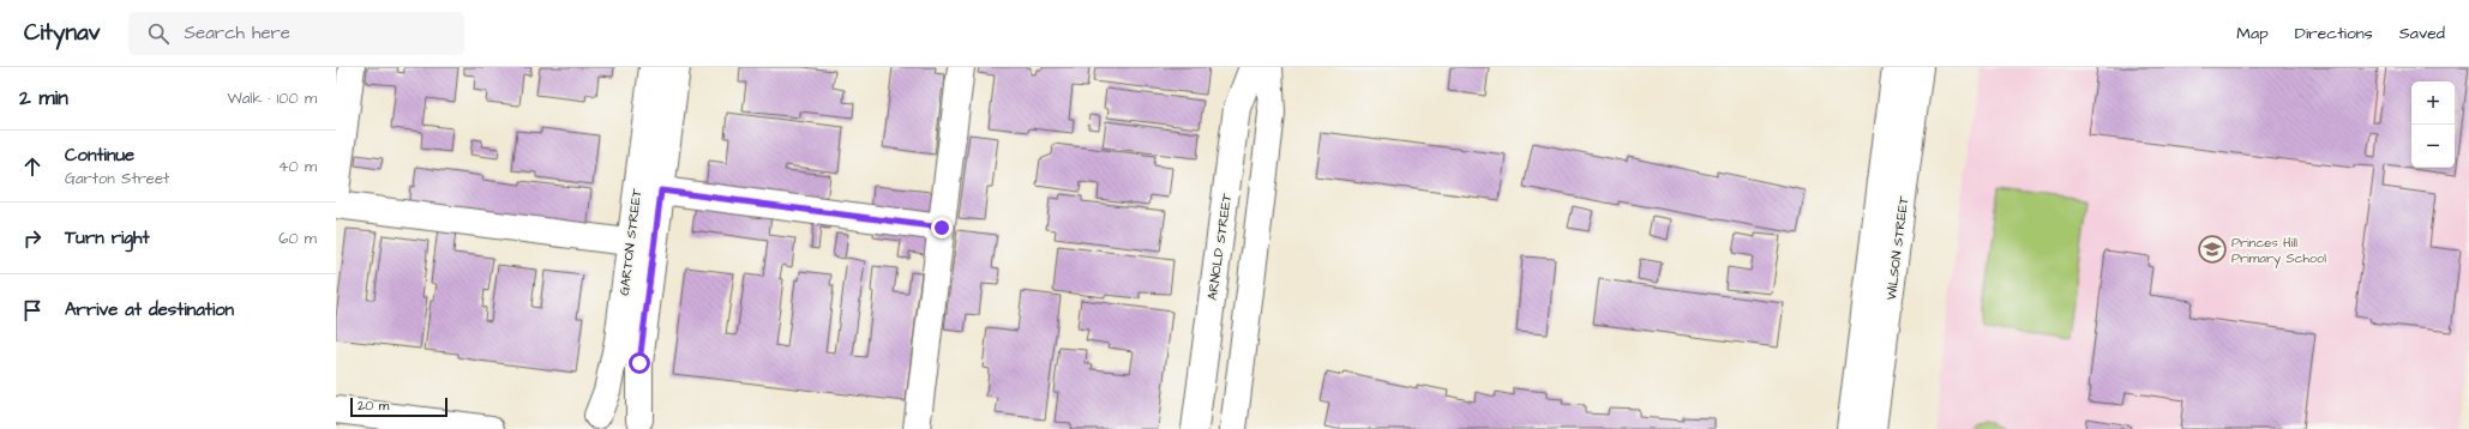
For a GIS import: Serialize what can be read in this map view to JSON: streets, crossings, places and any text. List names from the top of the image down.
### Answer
{
  "streets": {
    "street": ["GARTON STREET", "ARNOLD STREET", "WILSON STREET"]
  },
  "places": {
    "school or university": ["Princes Hill Primary School"]
  },
  "scale_bar": "20 m",
  "page": {
    "header": "Citynav",
    "search": "Search here",
    "nav": ["Map", "Directions", "Saved"],
    "heading": ["2 min", "Walk · 100 m"],
    "map_buttons": ["+", "−"],
    "list": [
      ["Continue", "Garton Street", "40 m"],
      ["Turn right", "60 m"],
      "Arrive at destination"
    ],
    "scale": "20 m"
  }
}
